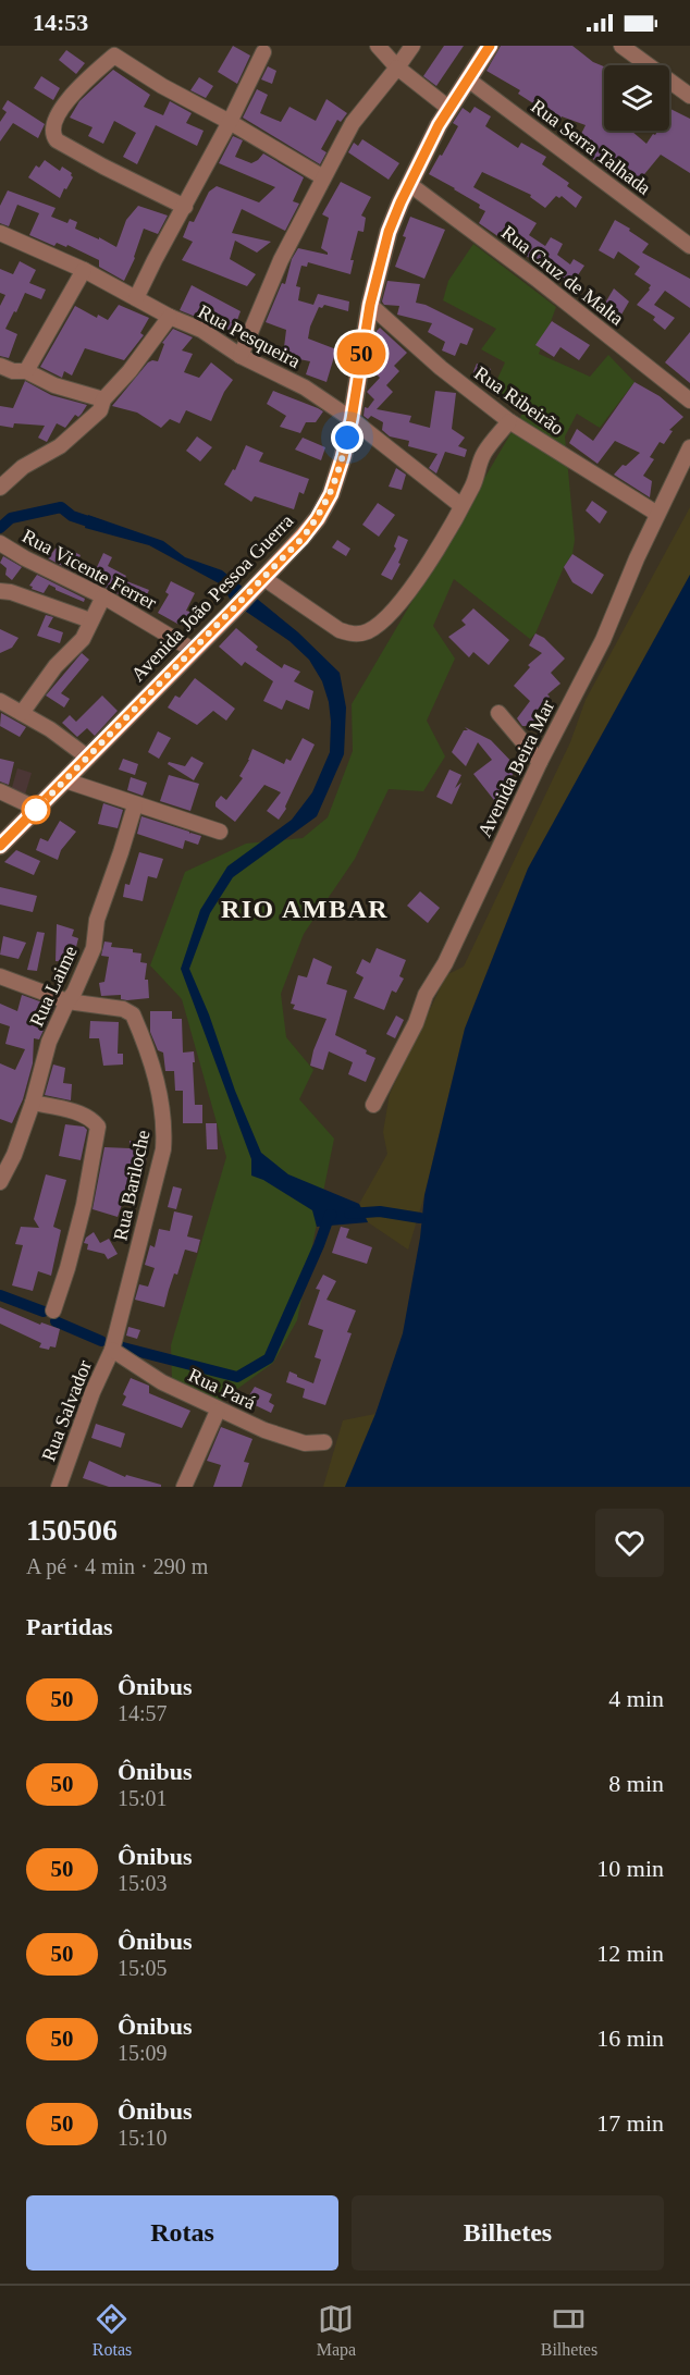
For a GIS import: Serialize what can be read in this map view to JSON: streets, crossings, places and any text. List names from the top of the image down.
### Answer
{
  "streets": {
    "main road": ["Avenida João Pessoa Guerra"],
    "street": [
      "Rua Serra Talhada",
      "Rua Cruz de Malta",
      "Rua Pesqueira",
      "Rua Ribeirão",
      "Rua Vicente Ferrer",
      "Avenida Beira Mar",
      "Rua Laime",
      "Rua Bariloche",
      "Rua Pará",
      "Rua Salvador"
    ]
  },
  "crossings": [
    ["Rua Serra Talhada", "Avenida João Pessoa Guerra"],
    ["Rua Cruz de Malta", "Avenida João Pessoa Guerra"],
    ["Rua Pesqueira", "Avenida João Pessoa Guerra"],
    ["Rua Ribeirão", "Avenida João Pessoa Guerra"],
    ["Rua Ribeirão", "Avenida Beira Mar"],
    ["Rua Vicente Ferrer", "Avenida João Pessoa Guerra"],
    ["Rua Laime", "Rua Bariloche"],
    ["Rua Bariloche", "Rua Pará"],
    ["Rua Bariloche", "Rua Salvador"],
    ["Rua Pará", "Rua Salvador"]
  ],
  "districts": ["RIO AMBAR"],
  "lines": ["bus line 50"],
  "page": {
    "status": "14:53",
    "on_map": "50",
    "heading": [
      ["150506", "A pé · 4 min · 290 m"],
      "Partidas"
    ],
    "list": [
      {
        "mark": "50",
        "name": "Ônibus",
        "note": "14:57",
        "value": "4 min"
      },
      {
        "mark": "50",
        "name": "Ônibus",
        "note": "15:01",
        "value": "8 min"
      },
      {
        "mark": "50",
        "name": "Ônibus",
        "note": "15:03",
        "value": "10 min"
      },
      {
        "mark": "50",
        "name": "Ônibus",
        "note": "15:05",
        "value": "12 min"
      },
      {
        "mark": "50",
        "name": "Ônibus",
        "note": "15:09",
        "value": "16 min"
      },
      {
        "mark": "50",
        "name": "Ônibus",
        "note": "15:10",
        "value": "17 min"
      }
    ],
    "buttons": ["Rotas", "Bilhetes"],
    "tabs": ["Rotas", "Mapa", "Bilhetes"]
  }
}
